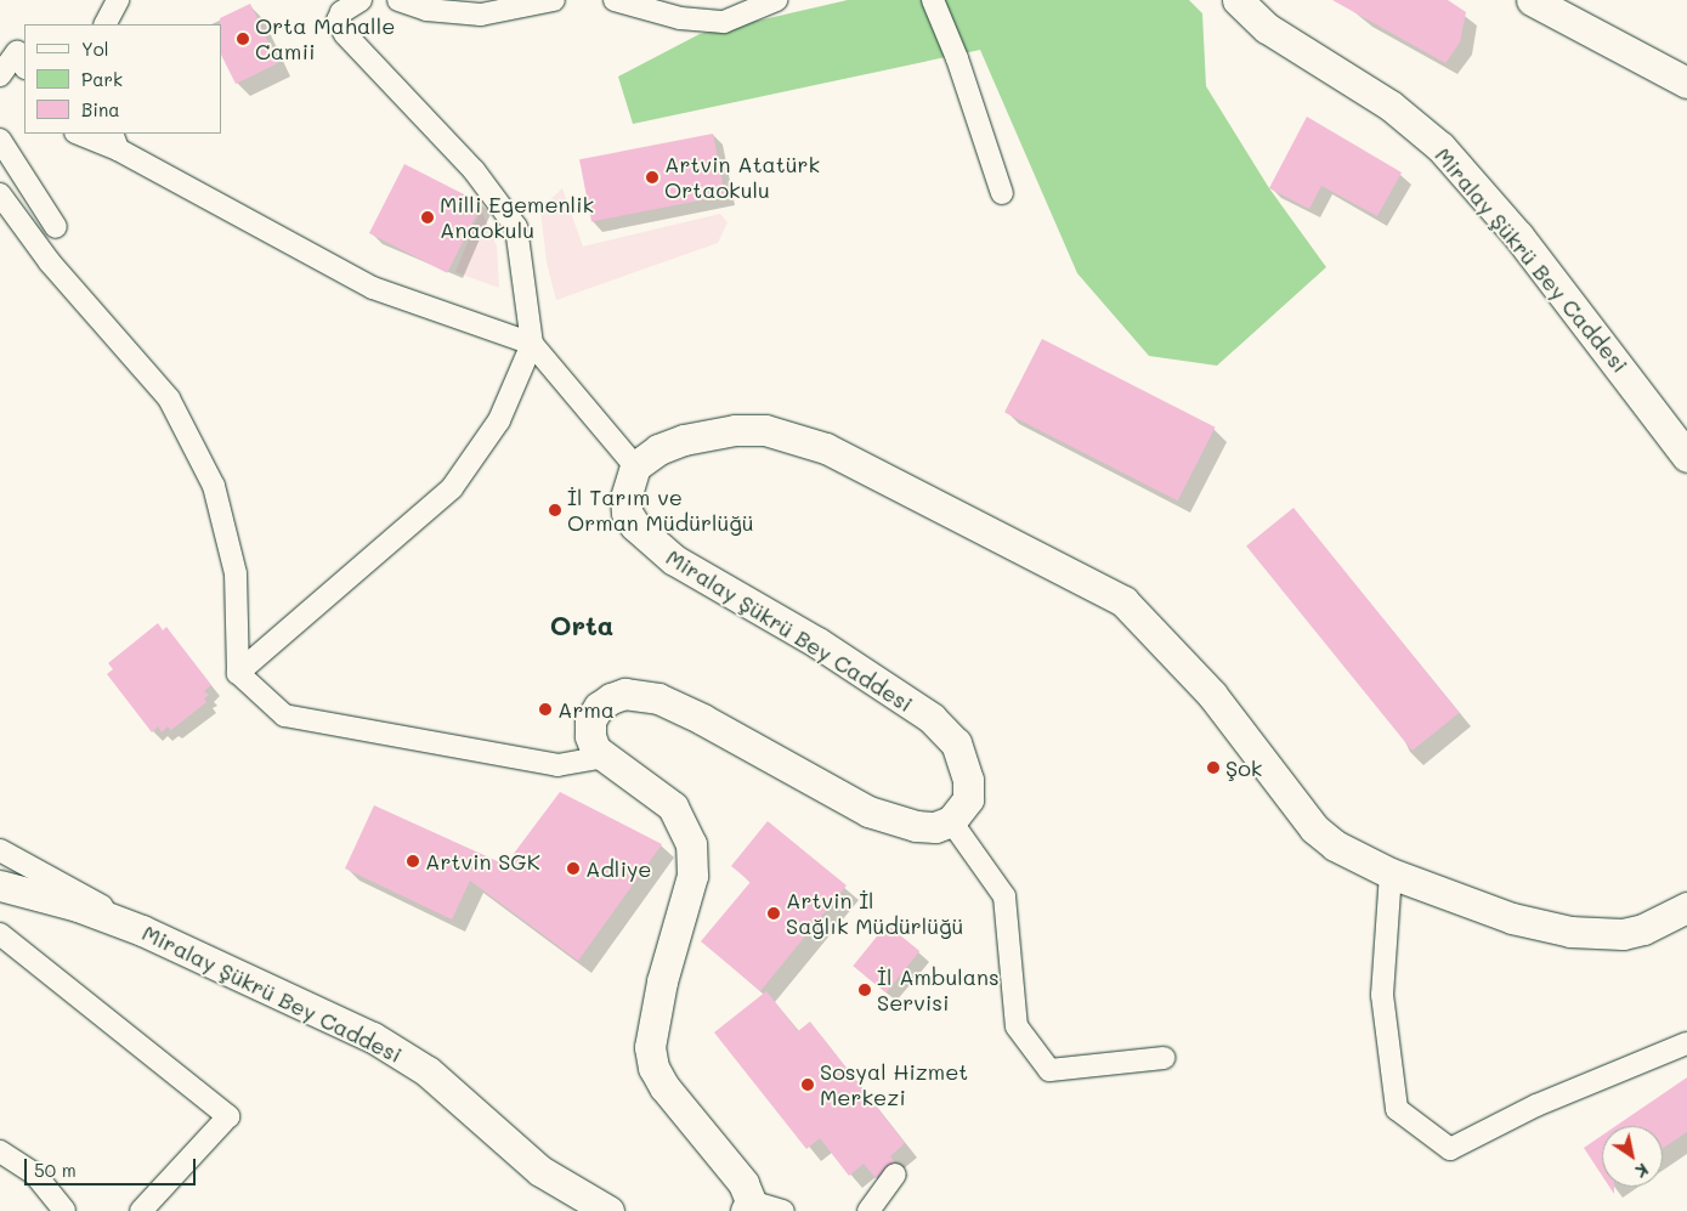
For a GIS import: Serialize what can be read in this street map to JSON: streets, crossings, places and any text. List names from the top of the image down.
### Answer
{
  "streets": {
    "main road": ["Miralay Şükrü Bey Caddesi"]
  },
  "districts": ["Orta"],
  "places": [
    "Orta Mahalle Camii",
    "Artvin Atatürk Ortaokulu",
    "Milli Egemenlik Anaokulu",
    "İl Tarım ve Orman Müdürlüğü",
    "Arma",
    "Şok",
    "Artvin SGK",
    "Adliye",
    "Artvin İl Sağlık Müdürlüğü",
    "İl Ambulans Servisi",
    "Sosyal Hizmet Merkezi"
  ],
  "legend": ["Yol", "Park", "Bina"],
  "scale_bar": "50 m",
  "north": "bottom right"
}
